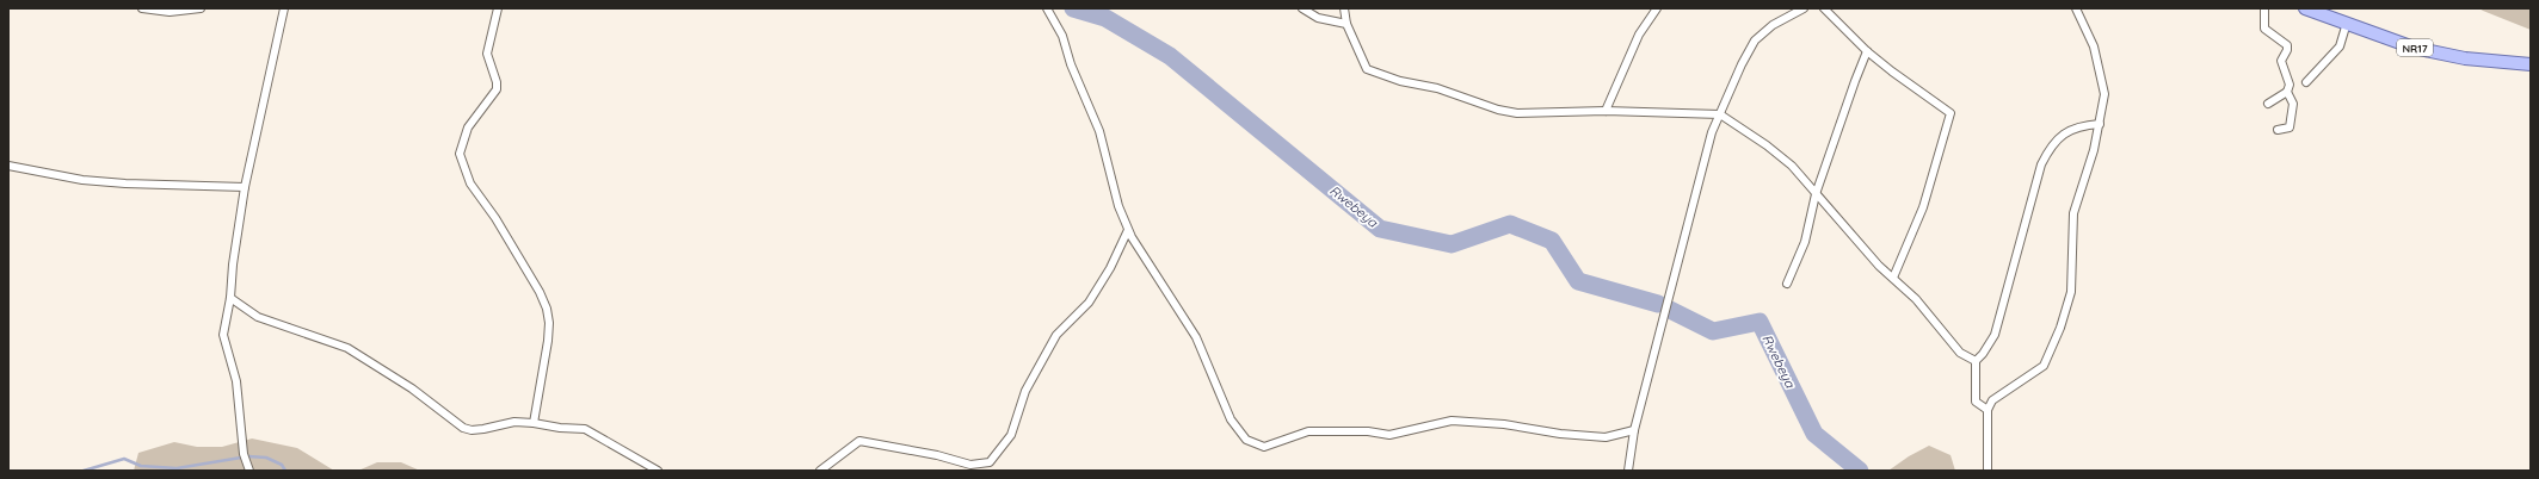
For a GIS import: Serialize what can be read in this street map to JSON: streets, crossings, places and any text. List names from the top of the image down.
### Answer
{
  "streets": {
    "main road": ["NR17"]
  },
  "water": ["Rwebeya"]
}
